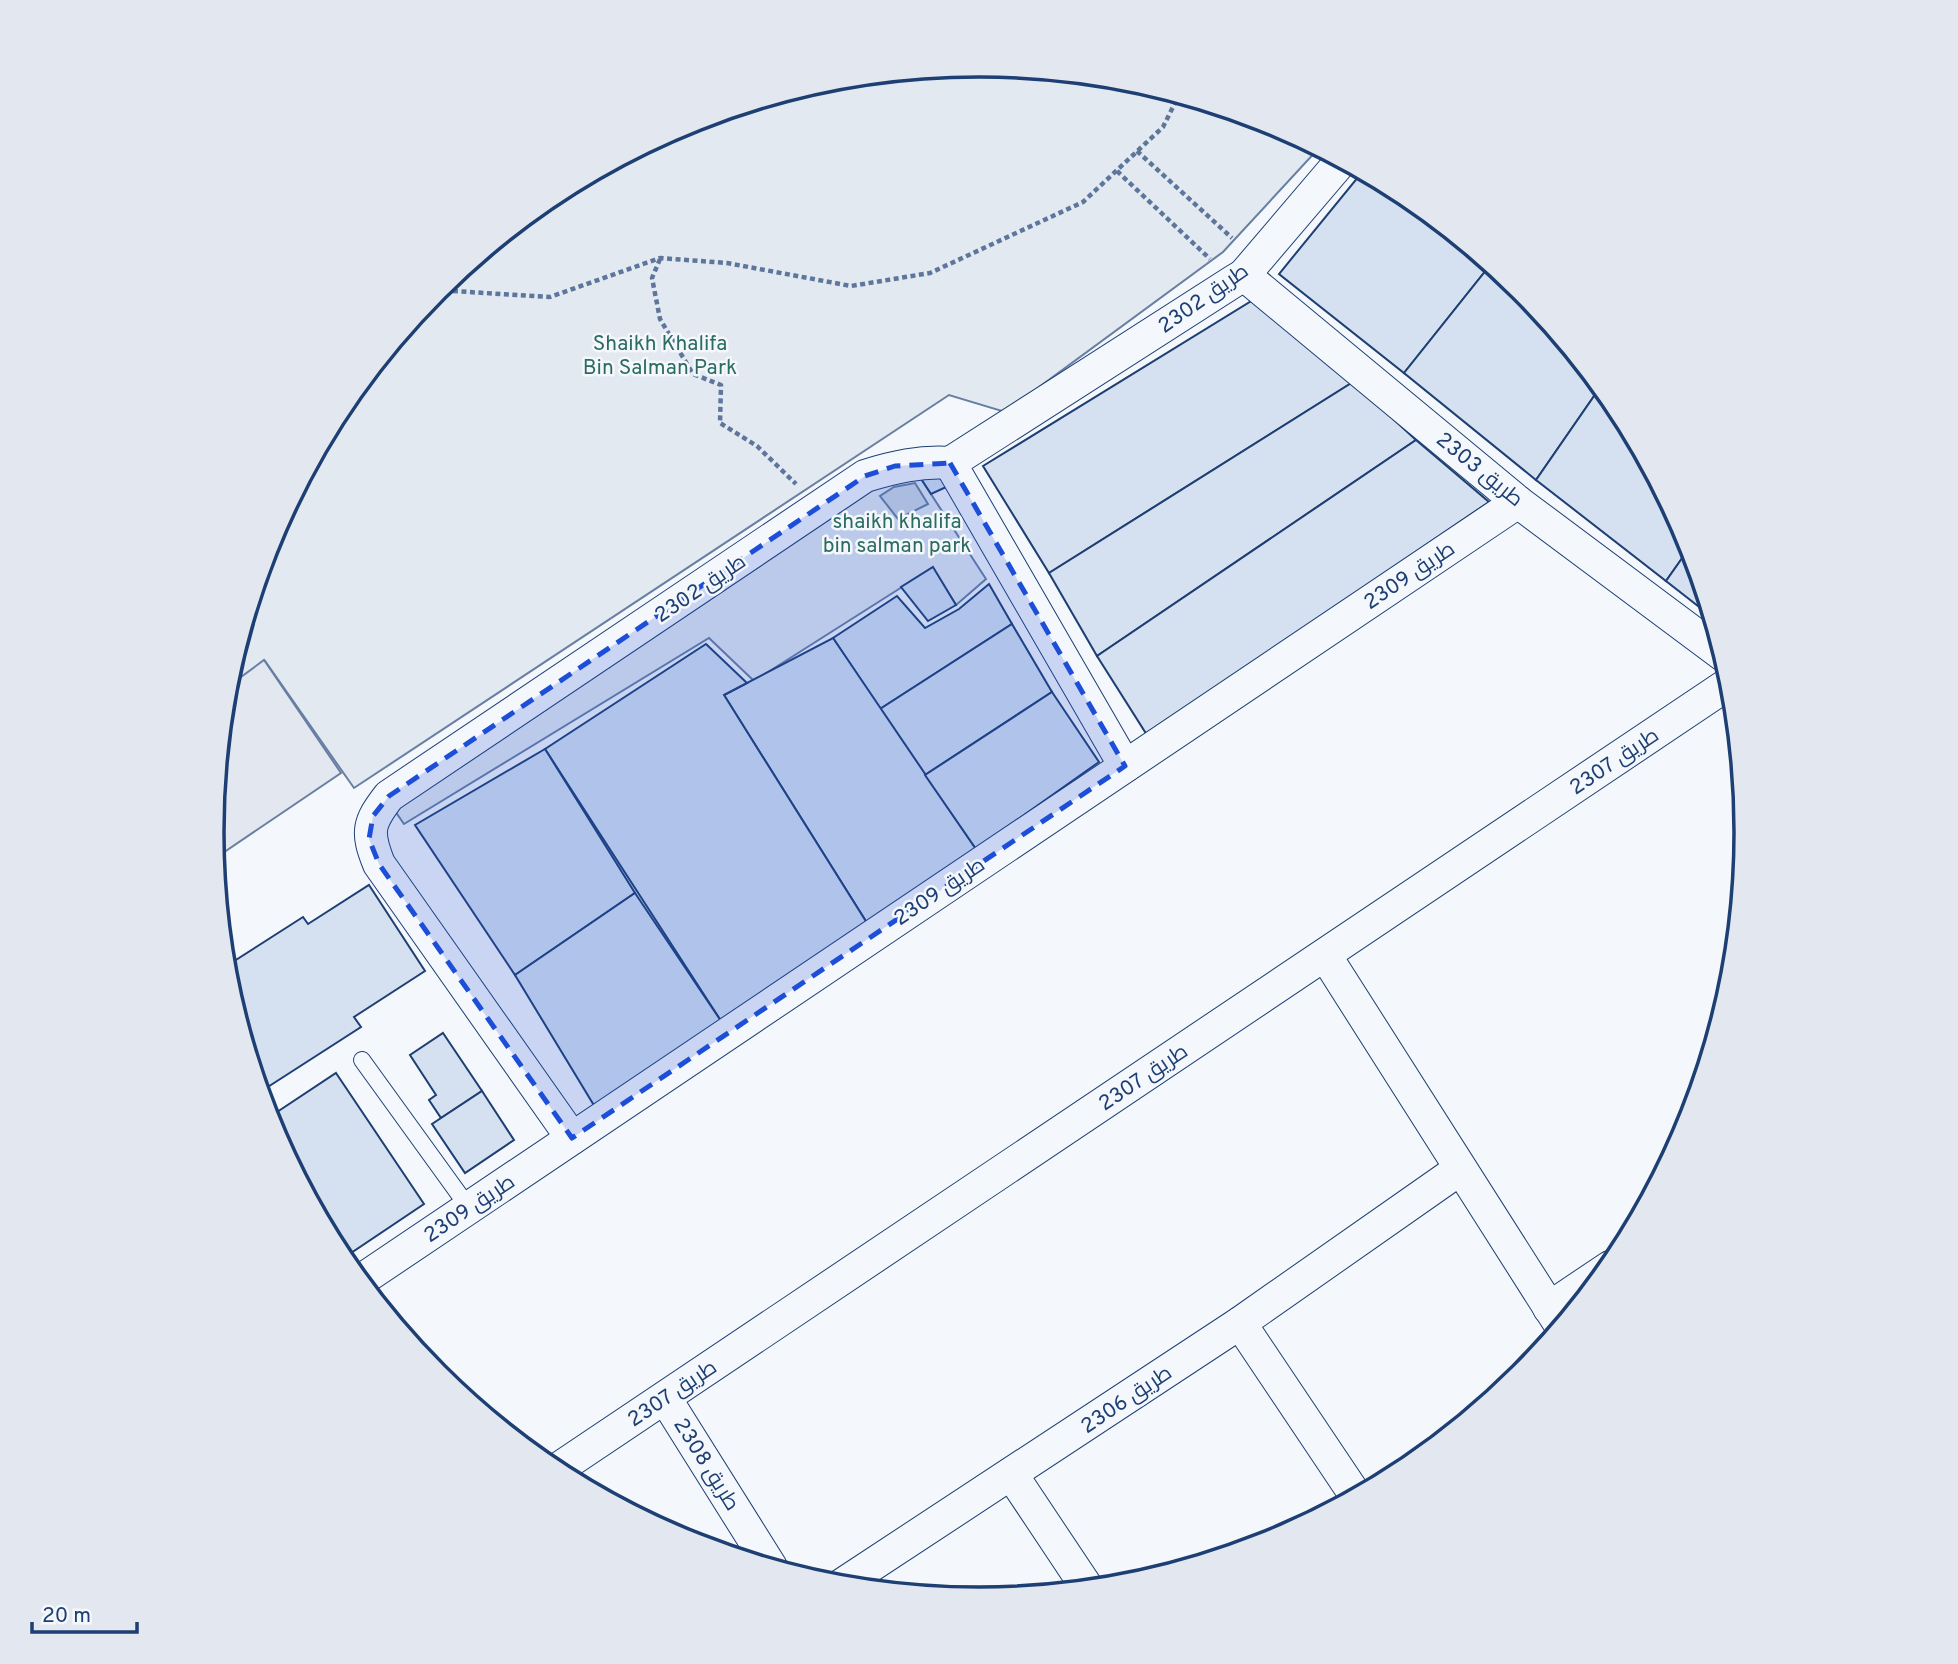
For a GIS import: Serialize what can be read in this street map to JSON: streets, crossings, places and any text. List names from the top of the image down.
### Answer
{
  "streets": {
    "street": [
      "طريق 2302",
      "طريق 2303",
      "طريق 2309",
      "طريق 2307",
      "طريق 2306",
      "طريق 2308"
    ]
  },
  "crossings": [
    ["طريق 2302", "طريق 2303"],
    ["طريق 2302", "طريق 2309"],
    ["طريق 2303", "طريق 2309"],
    ["طريق 2307", "طريق 2308"]
  ],
  "parks": ["Shaikh Khalifa Bin Salman Park", "shaikh khalifa bin salman park"],
  "scale_bar": "20 m"
}
